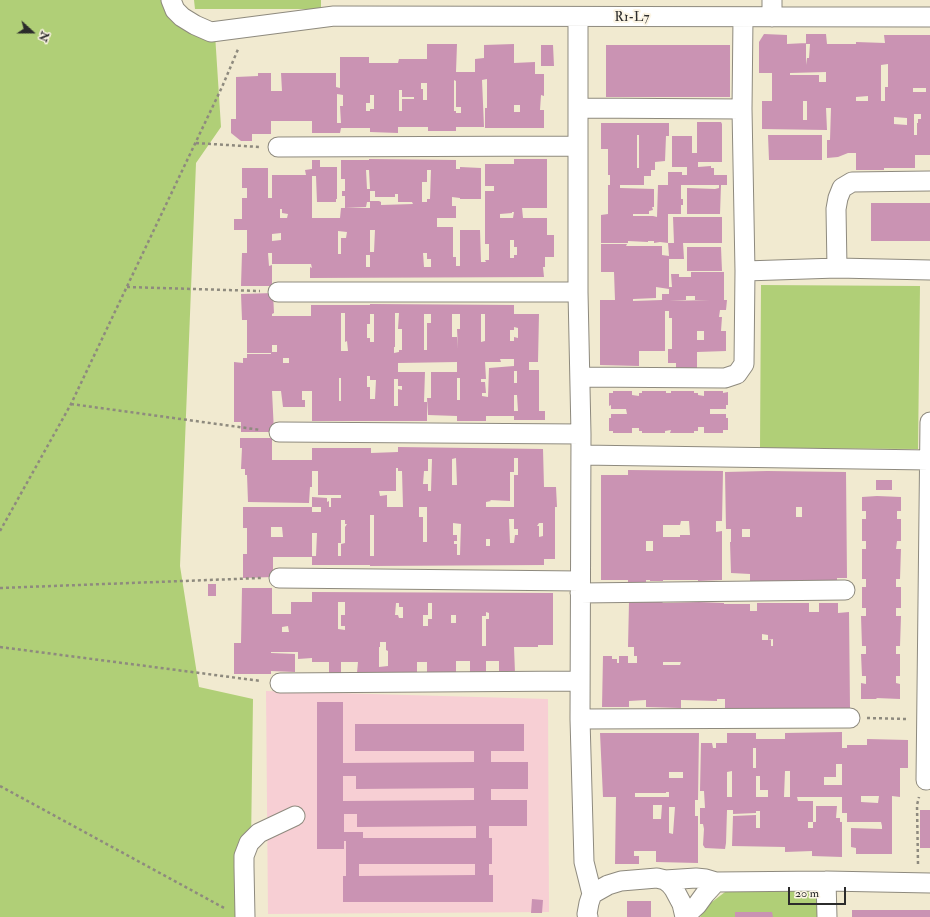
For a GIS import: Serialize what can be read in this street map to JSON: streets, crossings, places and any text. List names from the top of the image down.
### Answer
{
  "streets": {
    "street": ["R1-L7"]
  },
  "scale_bar": "20 m",
  "north": "right"
}
